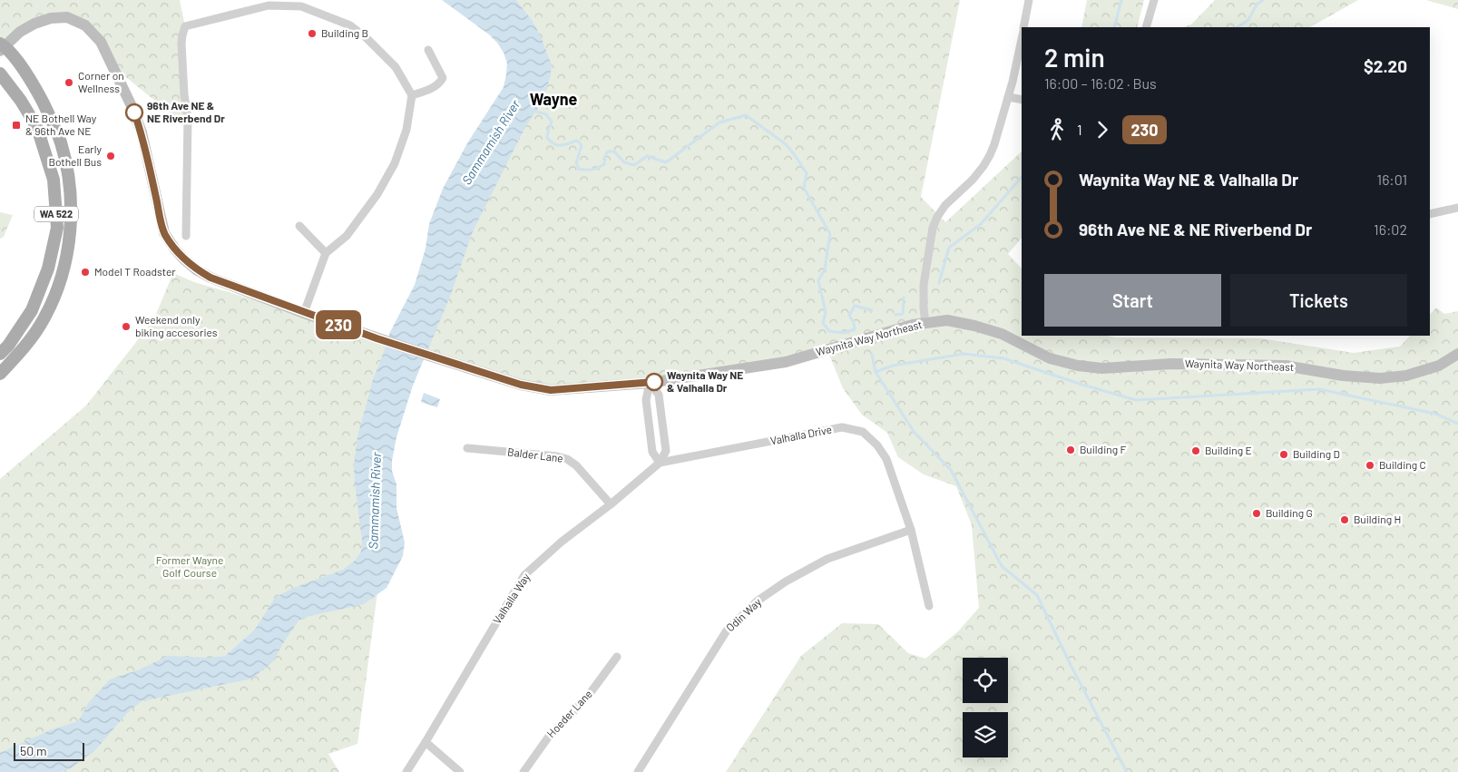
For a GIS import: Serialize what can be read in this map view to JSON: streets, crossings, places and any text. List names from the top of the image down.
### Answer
{
  "streets": {
    "main road": ["WA 522", "Waynita Way Northeast"],
    "street": [
      "Valhalla Drive",
      "Balder Lane",
      "Valhalla Way",
      "Odin Way",
      "Hoeder Lane"
    ]
  },
  "crossings": [
    ["WA 522", "Waynita Way Northeast"],
    ["Valhalla Drive", "Valhalla Way"],
    ["Valhalla Drive", "Odin Way"],
    ["Balder Lane", "Valhalla Way"]
  ],
  "districts": ["Wayne"],
  "water": ["Sammamish River"],
  "parks": ["Former Wayne Golf Course"],
  "places": {
    "other": [
      "Building B",
      "Corner on Wellness",
      "96th Ave NE & NE Riverbend Dr",
      "Early Bothell Bus",
      "Model T Roadster",
      "Weekend only biking accesories",
      "Waynita Way NE & Valhalla Dr",
      "Building F",
      "Building E",
      "Building D",
      "Building C",
      "Building G",
      "Building H"
    ],
    "transit": ["NE Bothell Way & 96th Ave NE"]
  },
  "lines": ["bus line 230"],
  "scale_bar": "50 m",
  "page": {
    "on_map": "230",
    "heading": ["2 min", "16:00 – 16:02 · Bus", "$2.20"],
    "legs": ["1", "230"],
    "list": [
      {
        "name": "Waynita Way NE & Valhalla Dr",
        "value": "16:01"
      },
      {
        "name": "96th Ave NE & NE Riverbend Dr",
        "value": "16:02"
      }
    ],
    "buttons": ["Start", "Tickets"],
    "scale": "50 m"
  }
}
